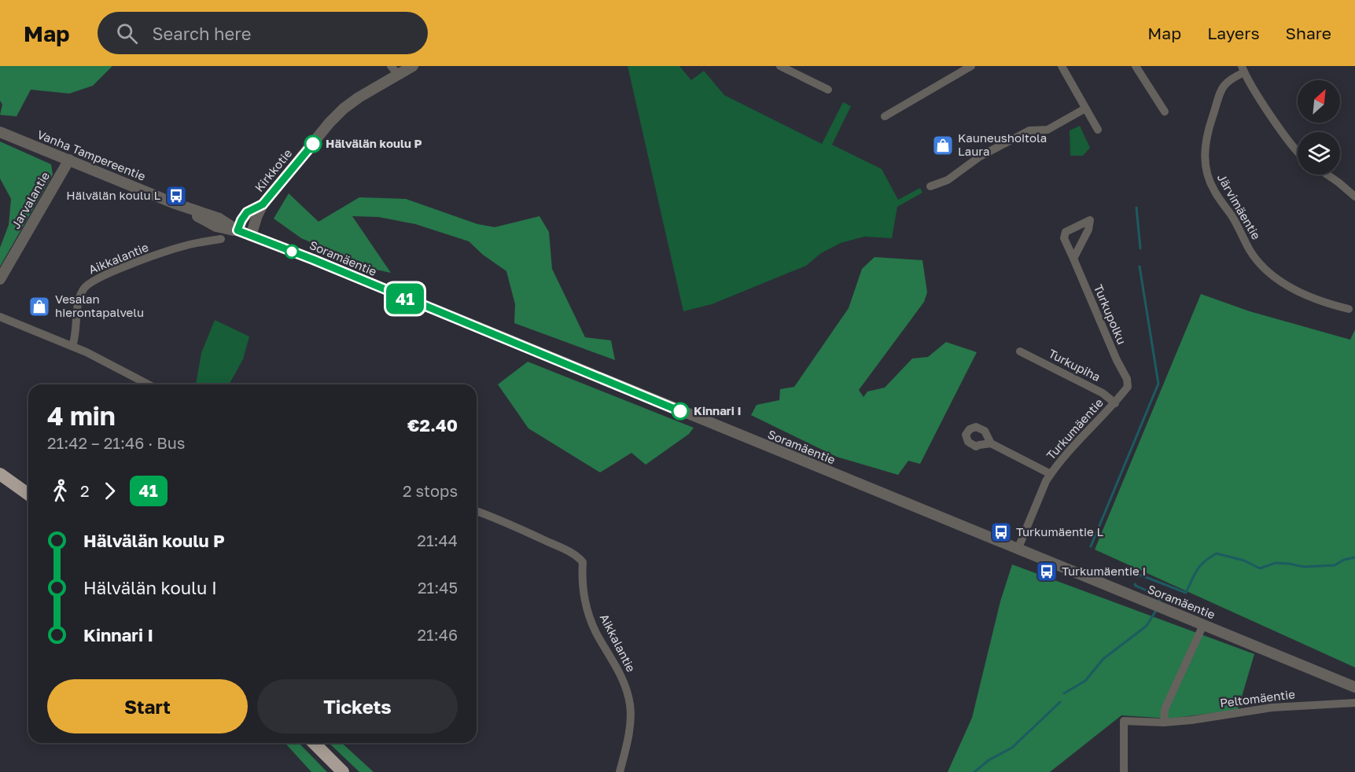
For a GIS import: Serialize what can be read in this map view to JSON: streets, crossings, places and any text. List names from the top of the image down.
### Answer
{
  "streets": {
    "street": [
      "Vanha Tampereentie",
      "Kirkkotie",
      "Jarvalantie",
      "Järvimäentie",
      "Aikkalantie",
      "Soramäentie",
      "Turkupolku",
      "Turkupiha",
      "Turkumäentie",
      "Peltomäentie"
    ]
  },
  "crossings": [
    ["Vanha Tampereentie", "Kirkkotie"],
    ["Vanha Tampereentie", "Jarvalantie"],
    ["Vanha Tampereentie", "Soramäentie"],
    ["Kirkkotie", "Soramäentie"],
    ["Soramäentie", "Turkumäentie"],
    ["Turkupolku", "Turkumäentie"],
    ["Turkupiha", "Turkumäentie"]
  ],
  "places": {
    "other": ["Hälvälän koulu P", "Kinnari I"],
    "shop": ["Kauneushoitola Laura", "Vesalan hierontapalvelu"],
    "bus stop": ["Hälvälän koulu L", "Turkumäentie L", "Turkumäentie I"]
  },
  "lines": ["bus line 41"],
  "north": "top right",
  "page": {
    "header": "Map",
    "search": "Search here",
    "nav": ["Map", "Layers", "Share"],
    "on_map": "41",
    "heading": ["4 min", "21:42 – 21:46 · Bus", "€2.40"],
    "legs": ["2", "41", "2 stops"],
    "list": [
      {
        "name": "Hälvälän koulu P",
        "value": "21:44"
      },
      {
        "name": "Hälvälän koulu I",
        "value": "21:45"
      },
      {
        "name": "Kinnari I",
        "value": "21:46"
      }
    ],
    "buttons": ["Start", "Tickets"]
  }
}
